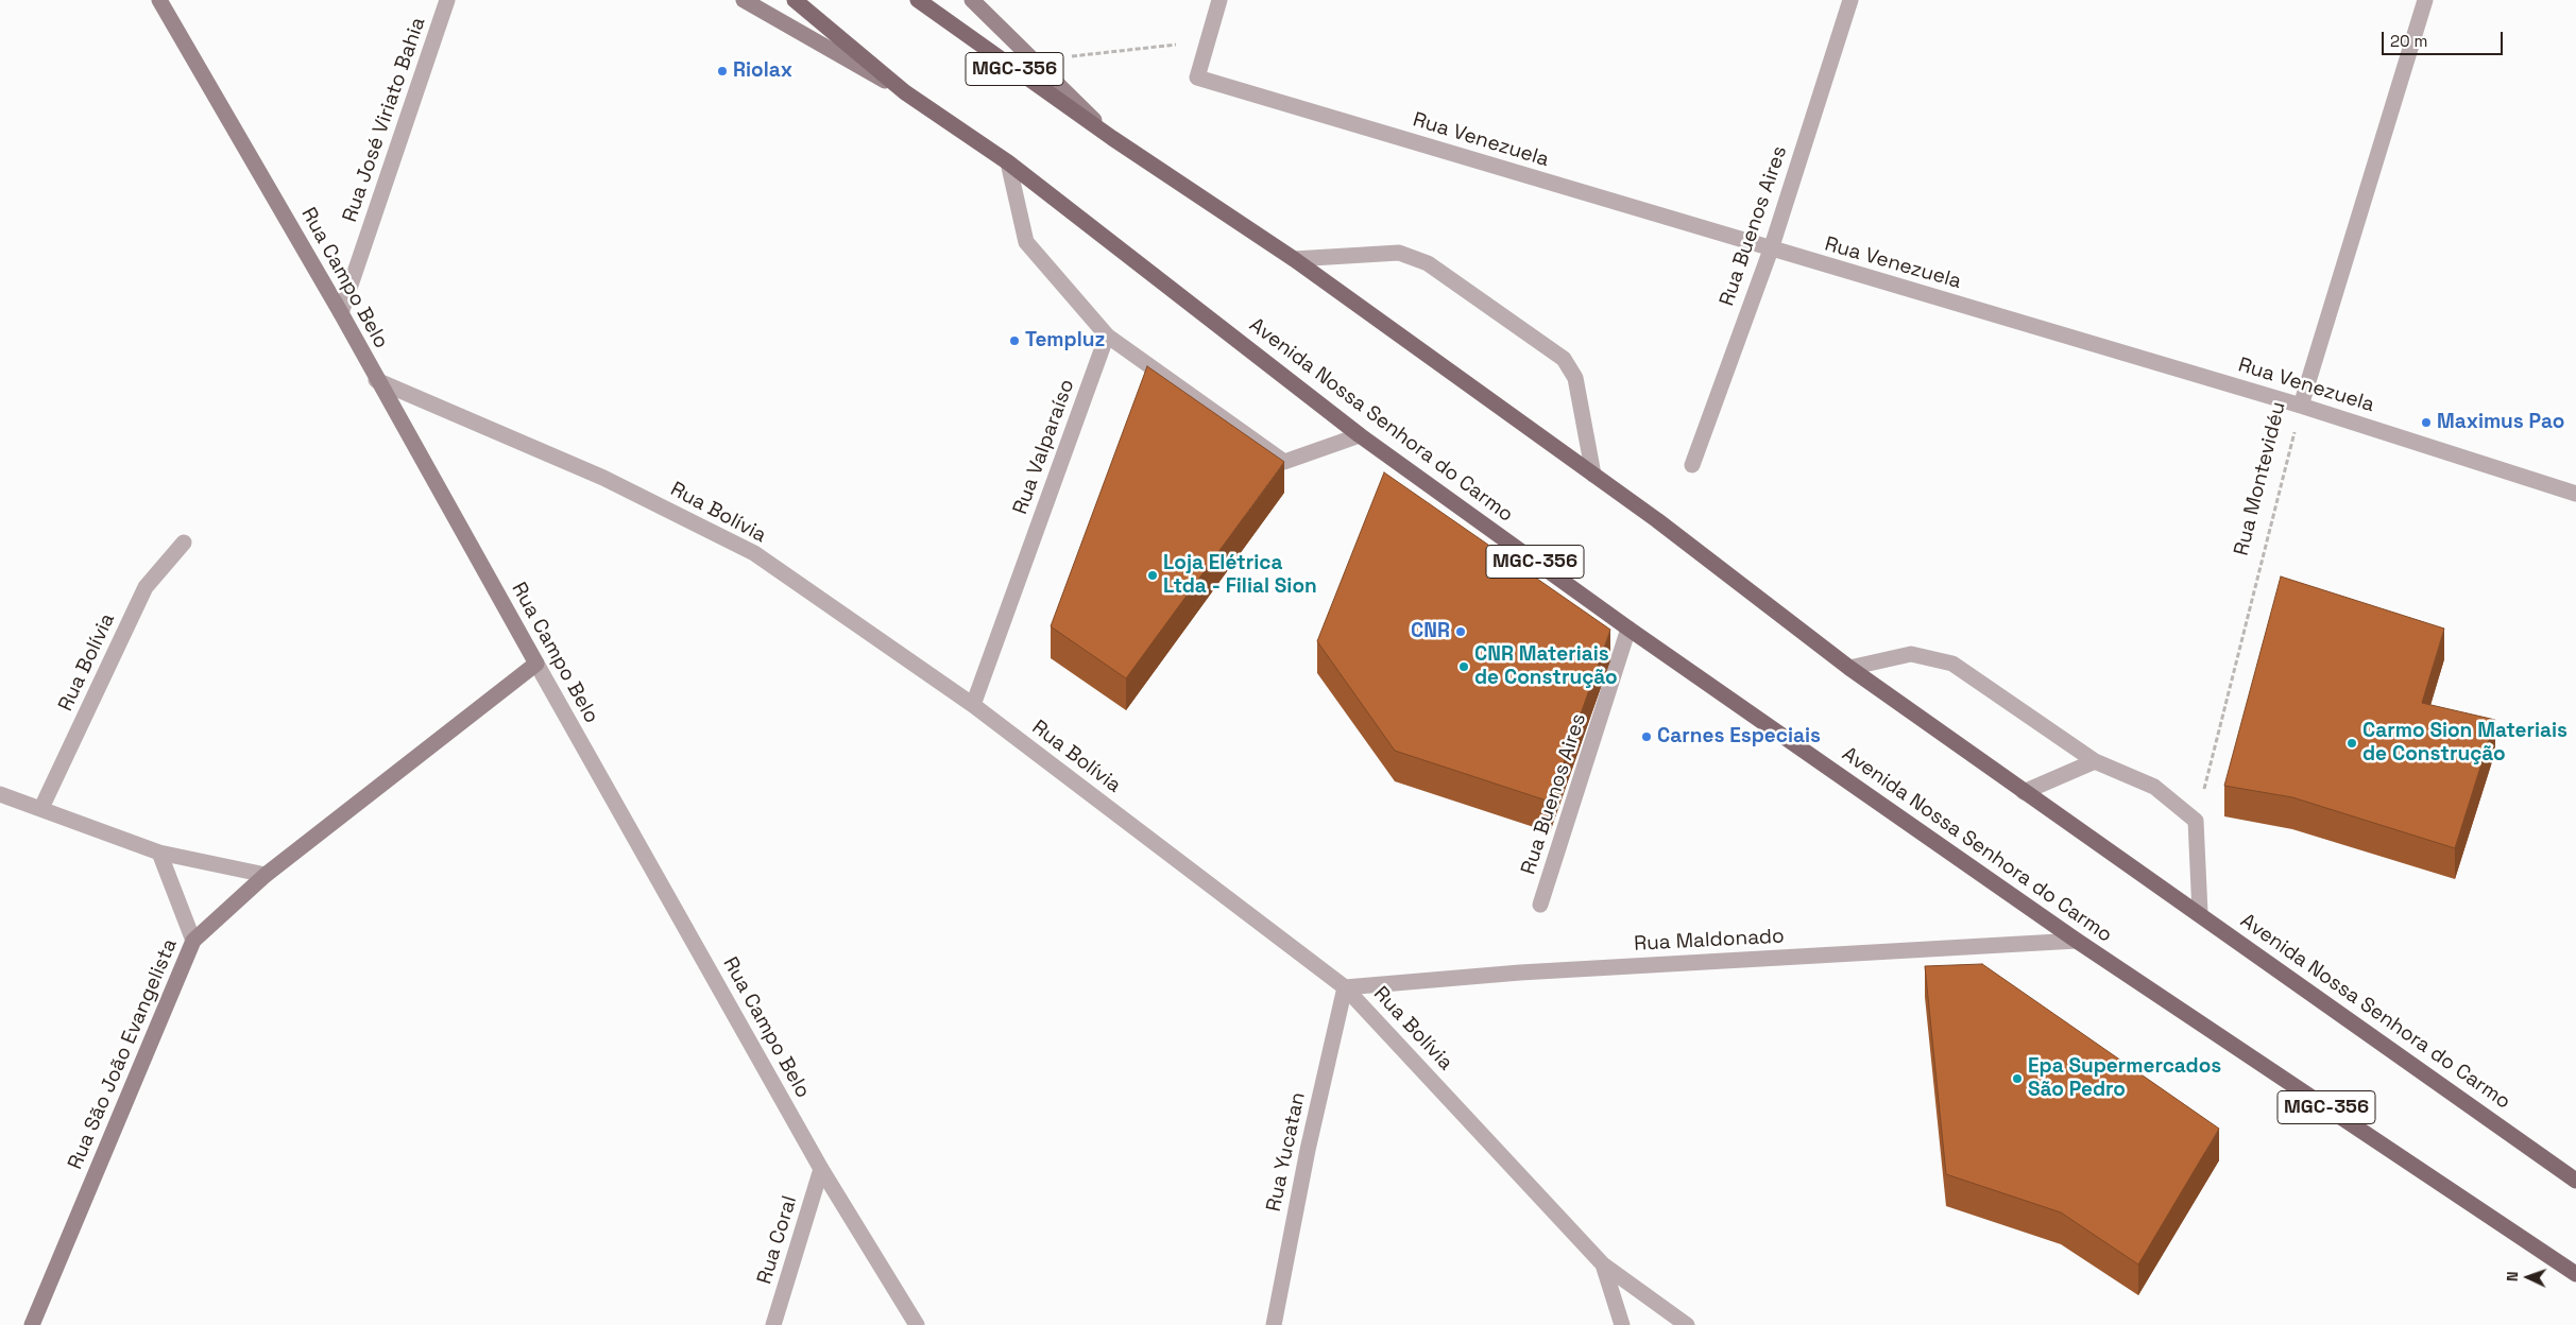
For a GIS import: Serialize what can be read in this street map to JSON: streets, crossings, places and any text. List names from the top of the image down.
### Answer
{
  "streets": {
    "main road": ["MGC-356", "Avenida Nossa Senhora do Carmo"],
    "street": [
      "Rua José Viriato Bahia",
      "Rua Venezuela",
      "Rua Buenos Aires",
      "Rua Campo Belo",
      "Rua Valparaíso",
      "Rua Montevidéu",
      "Rua Bolívia",
      "Rua Maldonado",
      "Rua São João Evangelista",
      "Rua Yucatan",
      "Rua Coral"
    ]
  },
  "crossings": [
    ["Rua José Viriato Bahia", "Rua Campo Belo"],
    ["Rua Venezuela", "Rua Buenos Aires"],
    ["Rua Venezuela", "Rua Montevidéu"],
    ["Rua Buenos Aires", "Avenida Nossa Senhora do Carmo"],
    ["Rua Campo Belo", "Rua Bolívia"],
    ["Rua Campo Belo", "Rua São João Evangelista"],
    ["Rua Campo Belo", "Rua Coral"],
    ["Avenida Nossa Senhora do Carmo", "Rua Maldonado"],
    ["Rua Valparaíso", "Rua Bolívia"],
    ["Rua Bolívia", "Rua Maldonado"],
    ["Rua Bolívia", "Rua Yucatan"],
    ["Rua Maldonado", "Rua Yucatan"]
  ],
  "places": [
    "Riolax",
    "Templuz",
    "Maximus Pao",
    "Loja Elétrica Ltda - Filial Sion",
    "CNR",
    "CNR Materiais de Construção",
    "Carnes Especiais",
    "Carmo Sion Materiais de Construção",
    "Epa Supermercados São Pedro"
  ],
  "scale_bar": "20 m",
  "north": "left"
}
